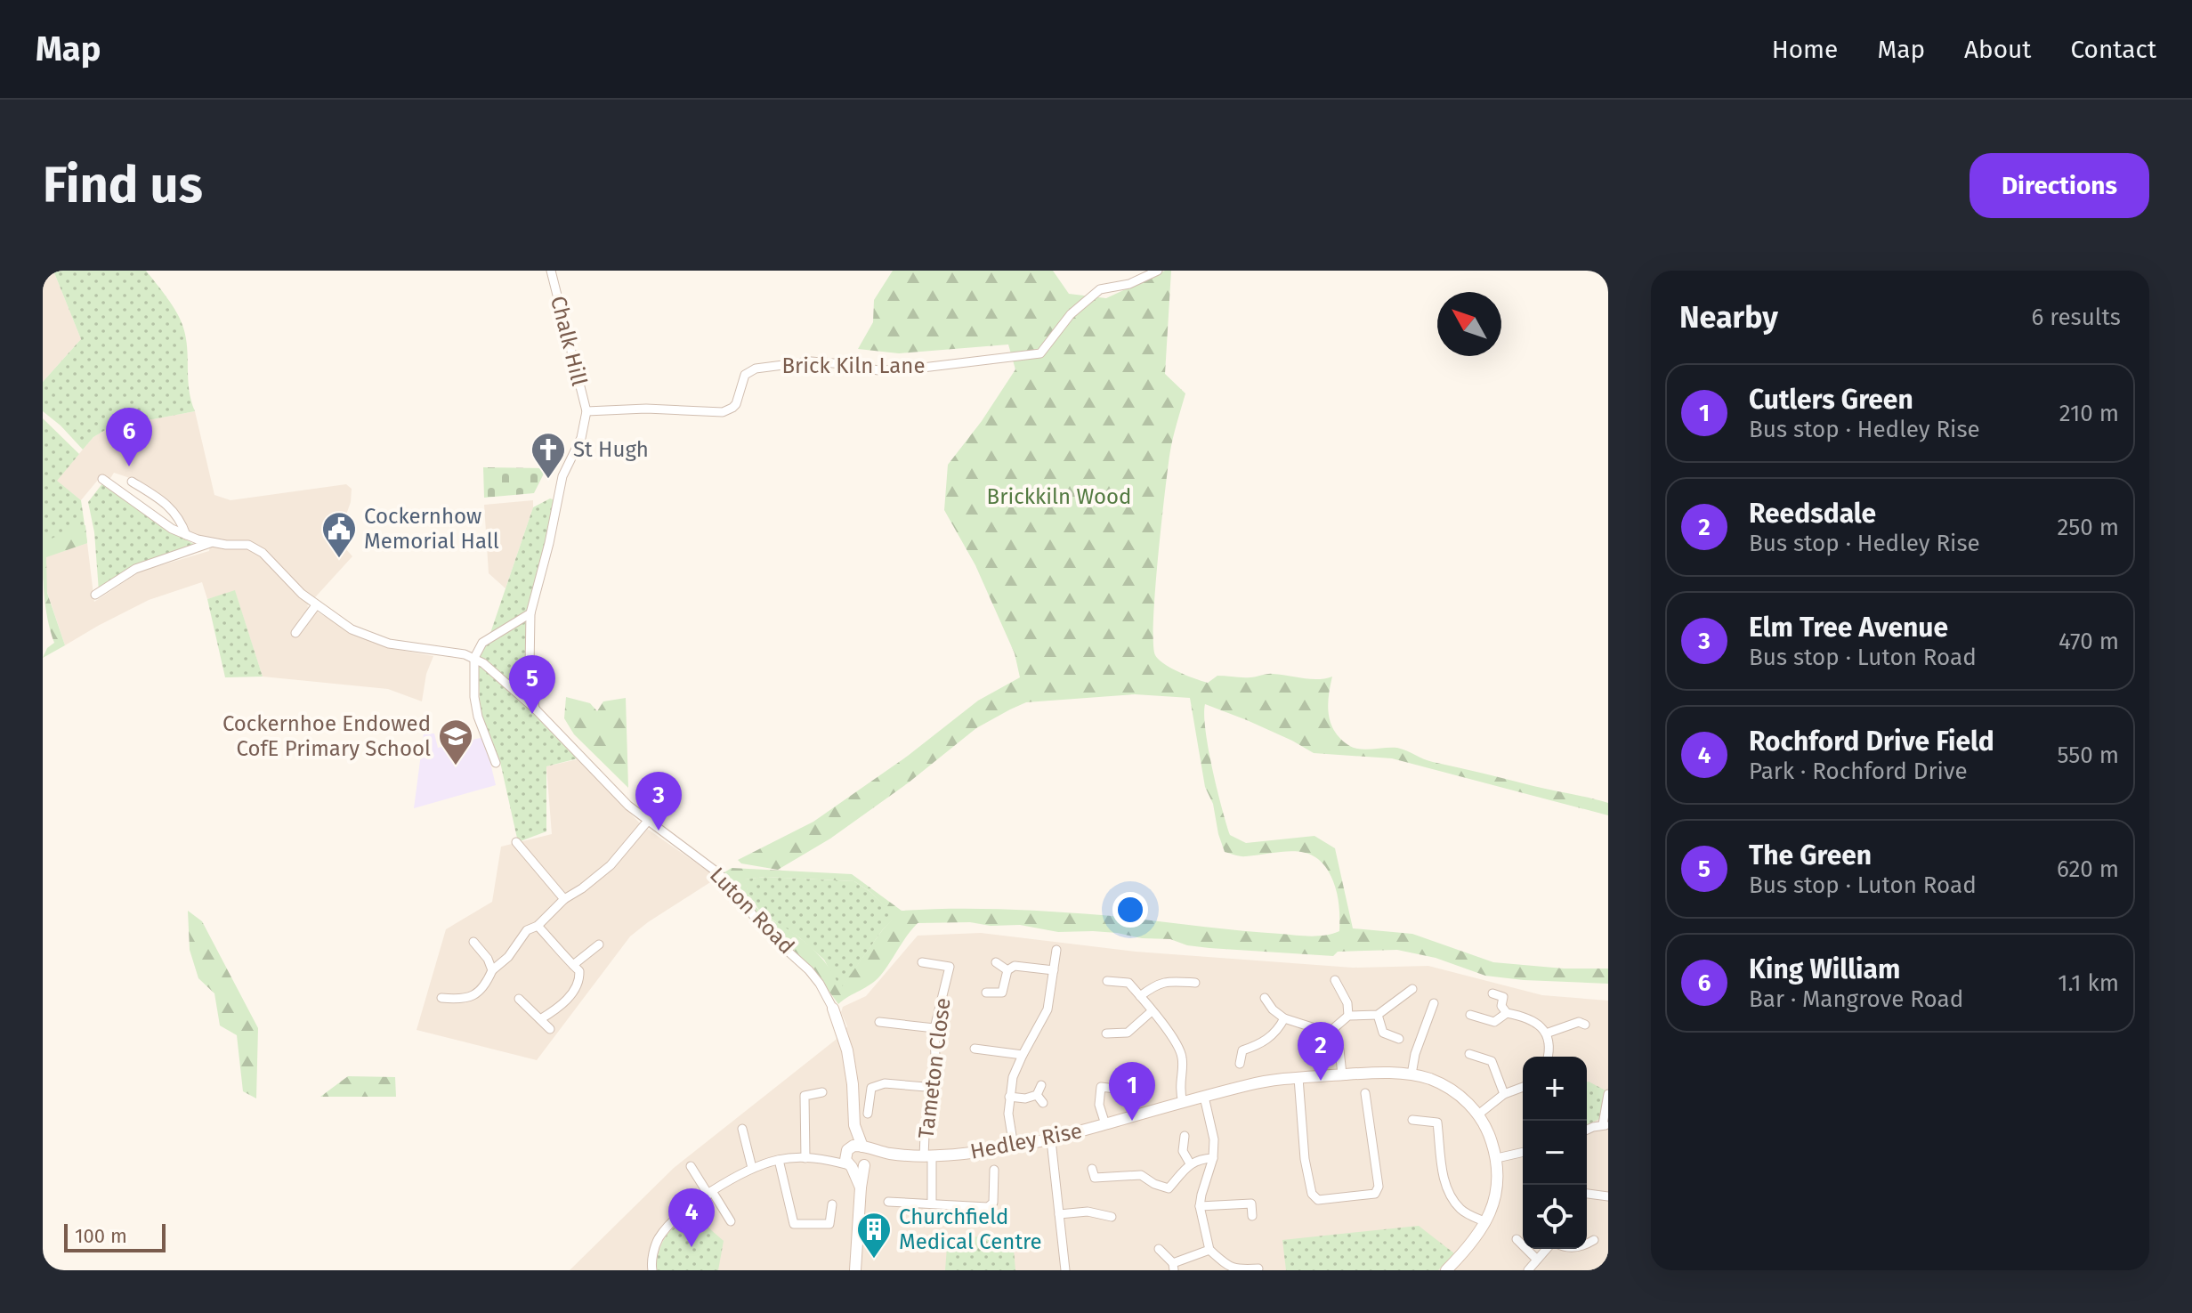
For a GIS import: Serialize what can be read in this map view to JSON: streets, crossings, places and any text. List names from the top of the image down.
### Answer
{
  "streets": {
    "street": [
      "Chalk Hill",
      "Brick Kiln Lane",
      "Luton Road",
      "Tameton Close",
      "Hedley Rise"
    ]
  },
  "crossings": [
    ["Chalk Hill", "Brick Kiln Lane"],
    ["Tameton Close", "Hedley Rise"]
  ],
  "parks": ["Brickkiln Wood"],
  "places": {
    "church": ["St Hugh"],
    "public building": ["Cockernhow Memorial Hall"],
    "school or university": ["Cockernhoe Endowed CofE Primary School"],
    "building": ["Churchfield Medical Centre"]
  },
  "scale_bar": "100 m",
  "north": "top left",
  "page": {
    "header": "Map",
    "nav": [
      "Home",
      "Map",
      "About",
      "Contact"
    ],
    "buttons": "Directions",
    "title": "Find us",
    "heading": ["Nearby", "6 results"],
    "list": [
      {
        "mark": "1",
        "name": "Cutlers Green",
        "note": "Bus stop · Hedley Rise",
        "value": "210 m"
      },
      {
        "mark": "2",
        "name": "Reedsdale",
        "note": "Bus stop · Hedley Rise",
        "value": "250 m"
      },
      {
        "mark": "3",
        "name": "Elm Tree Avenue",
        "note": "Bus stop · Luton Road",
        "value": "470 m"
      },
      {
        "mark": "4",
        "name": "Rochford Drive Field",
        "note": "Park · Rochford Drive",
        "value": "550 m"
      },
      {
        "mark": "5",
        "name": "The Green",
        "note": "Bus stop · Luton Road",
        "value": "620 m"
      },
      {
        "mark": "6",
        "name": "King William",
        "note": "Bar · Mangrove Road",
        "value": "1.1 km"
      }
    ],
    "pins": [
      "6",
      "5",
      "3",
      "2",
      "1",
      "4"
    ],
    "map_buttons": ["+", "−"],
    "scale": "100 m"
  }
}
